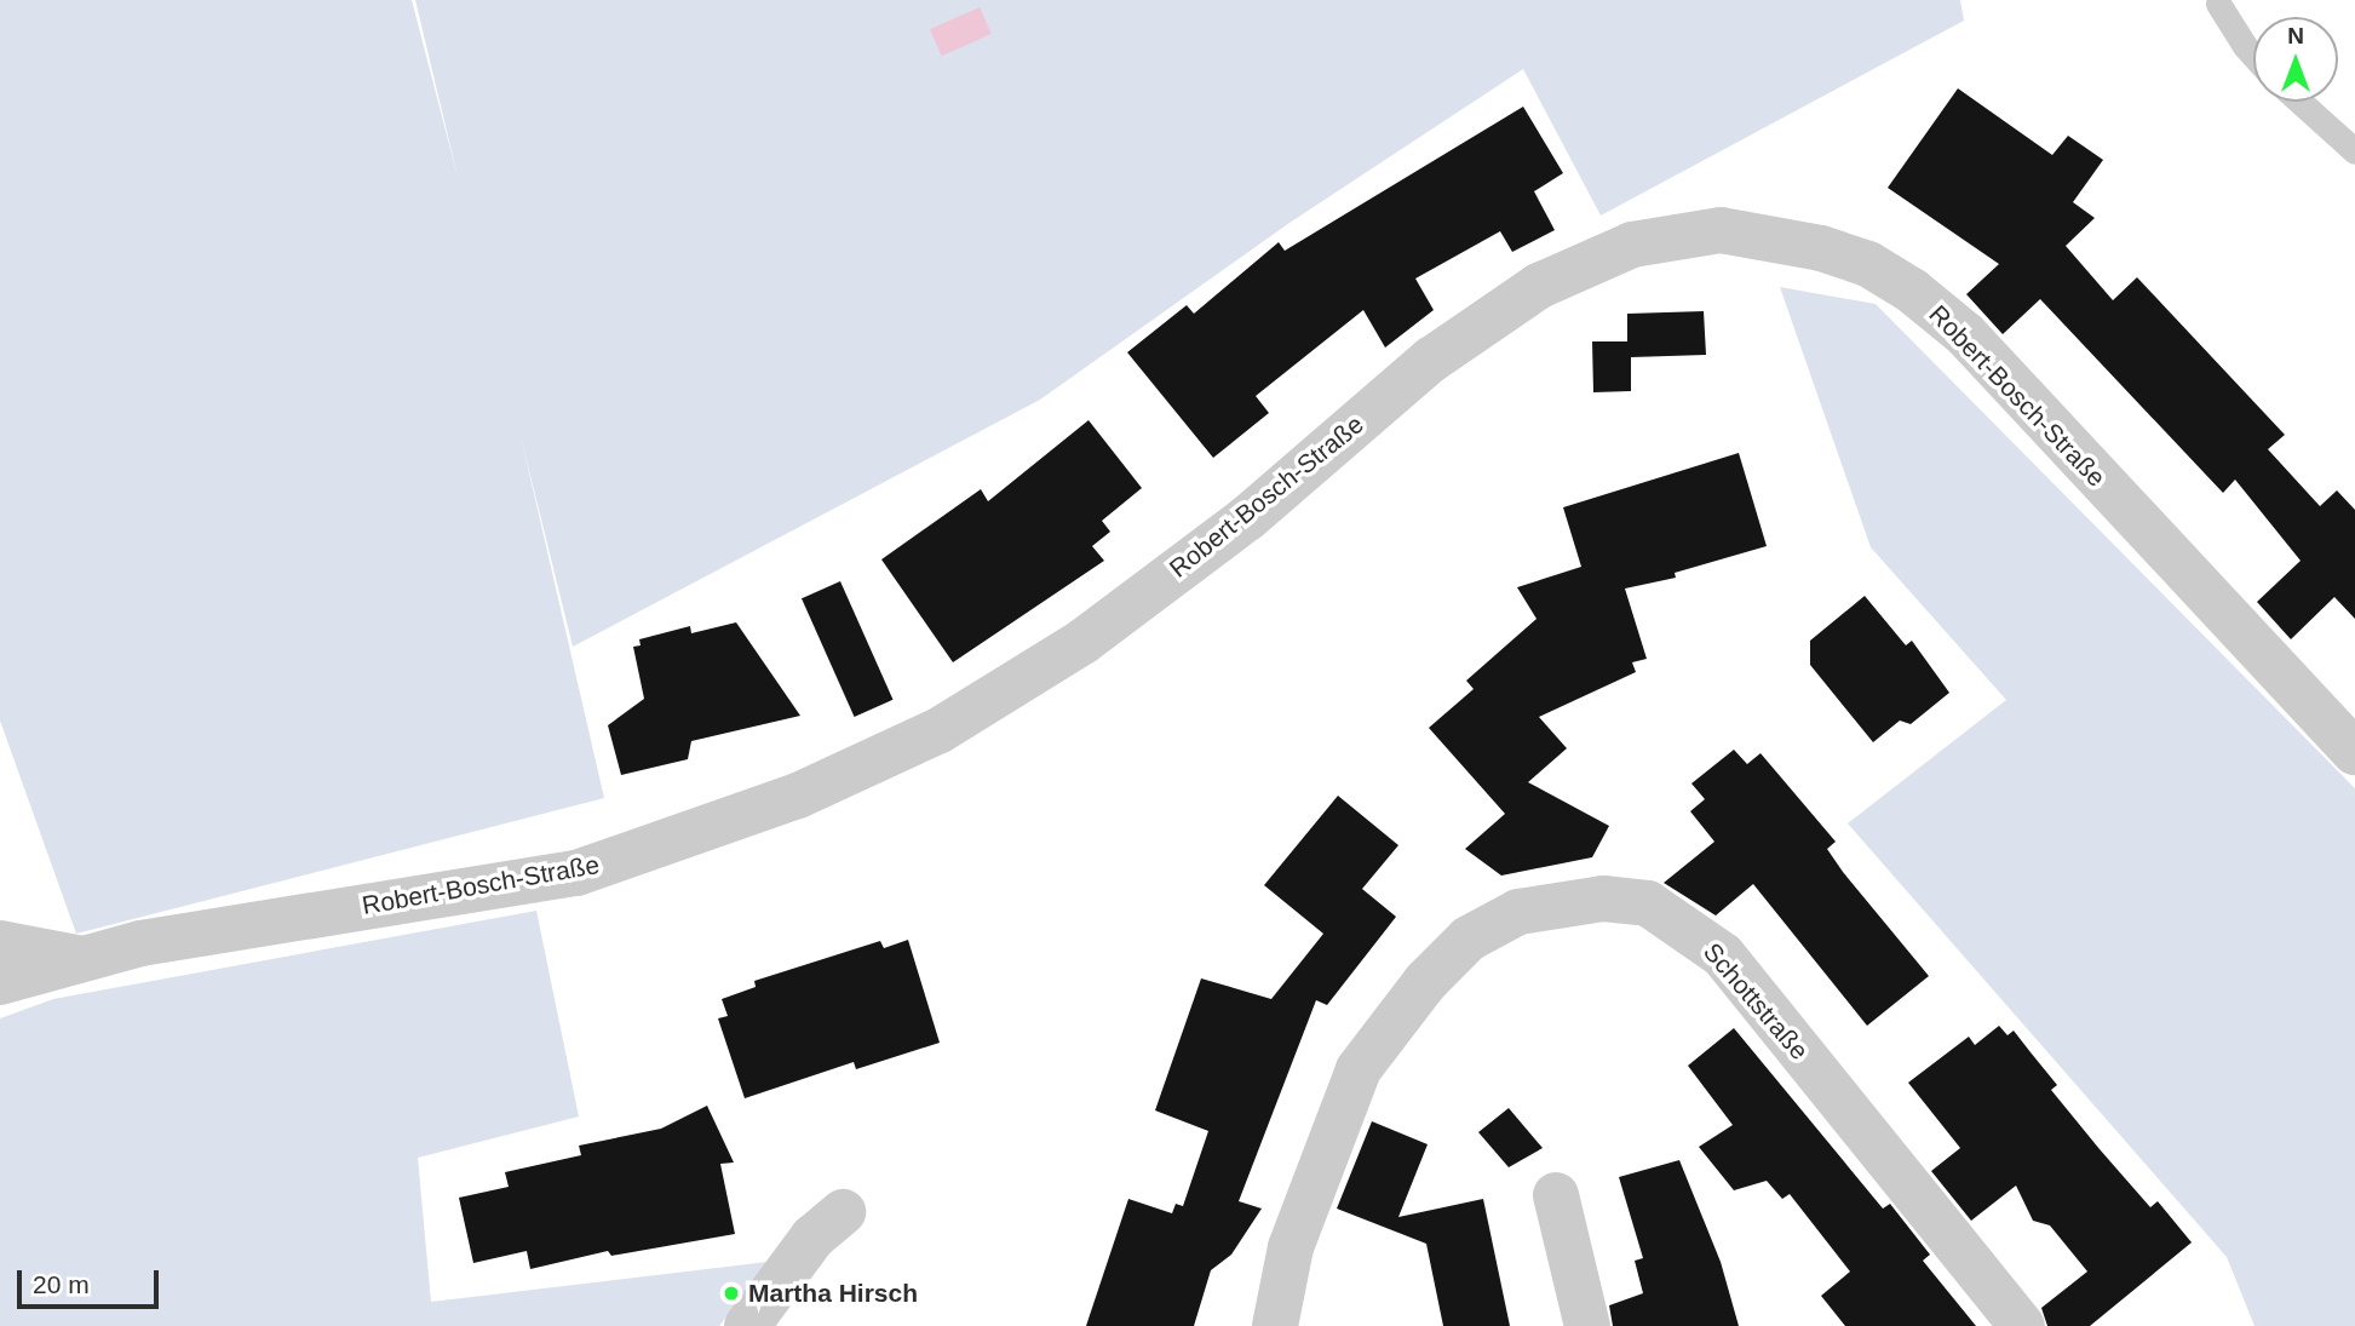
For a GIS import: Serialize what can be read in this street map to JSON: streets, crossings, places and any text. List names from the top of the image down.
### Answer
{
  "streets": {
    "street": ["Robert-Bosch-Straße", "Schottstraße"]
  },
  "places": ["Martha Hirsch"],
  "scale_bar": "20 m",
  "north": "top"
}
